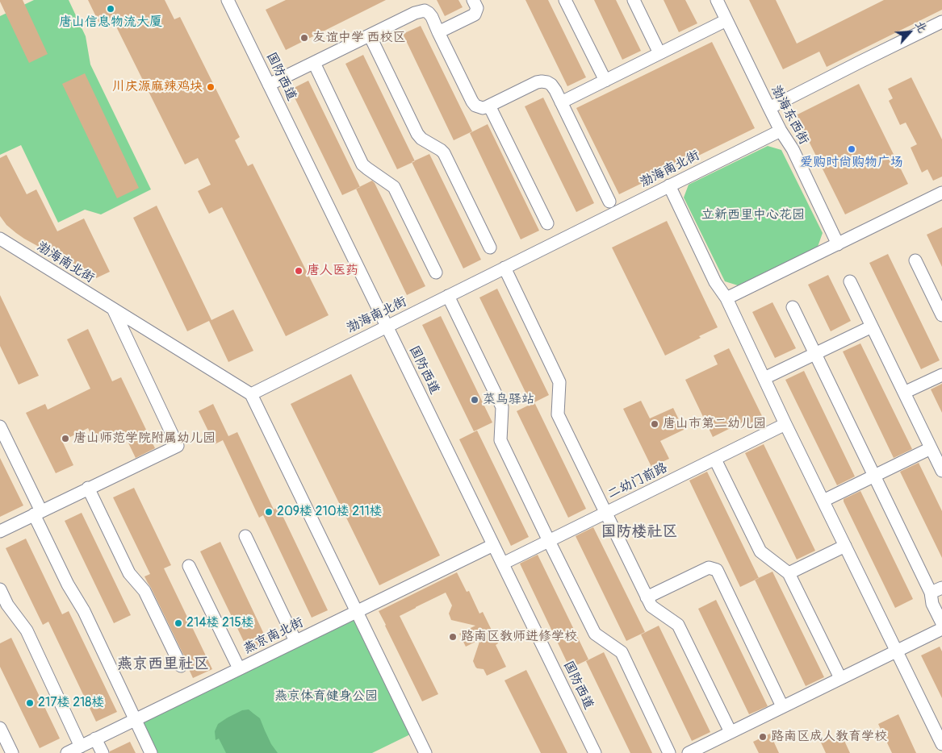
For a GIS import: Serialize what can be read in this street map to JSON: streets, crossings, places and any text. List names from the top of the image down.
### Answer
{
  "streets": {
    "street": [
      "国防西道",
      "渤海东西街",
      "渤海南北街",
      "二幼门前路",
      "燕京南北街"
    ]
  },
  "crossings": [
    ["国防西道", "渤海南北街"],
    ["国防西道", "二幼门前路"],
    ["国防西道", "燕京南北街"],
    ["渤海东西街", "渤海南北街"]
  ],
  "districts": ["国防楼社区", "燕京西里社区"],
  "parks": ["立新西里中心花园", "燕京体育健身公园"],
  "places": [
    "唐山信息物流大厦",
    "友谊中学 西校区",
    "川庆源麻辣鸡块",
    "爱购时尚购物广场",
    "唐人医药",
    "菜鸟驿站",
    "唐山市第二幼儿园",
    "唐山师范学院附属幼儿园",
    "209楼 210楼 211楼",
    "214楼 215楼",
    "路南区教师进修学校",
    "217楼 218楼",
    "路南区成人教育学校"
  ],
  "north": "top right"
}
